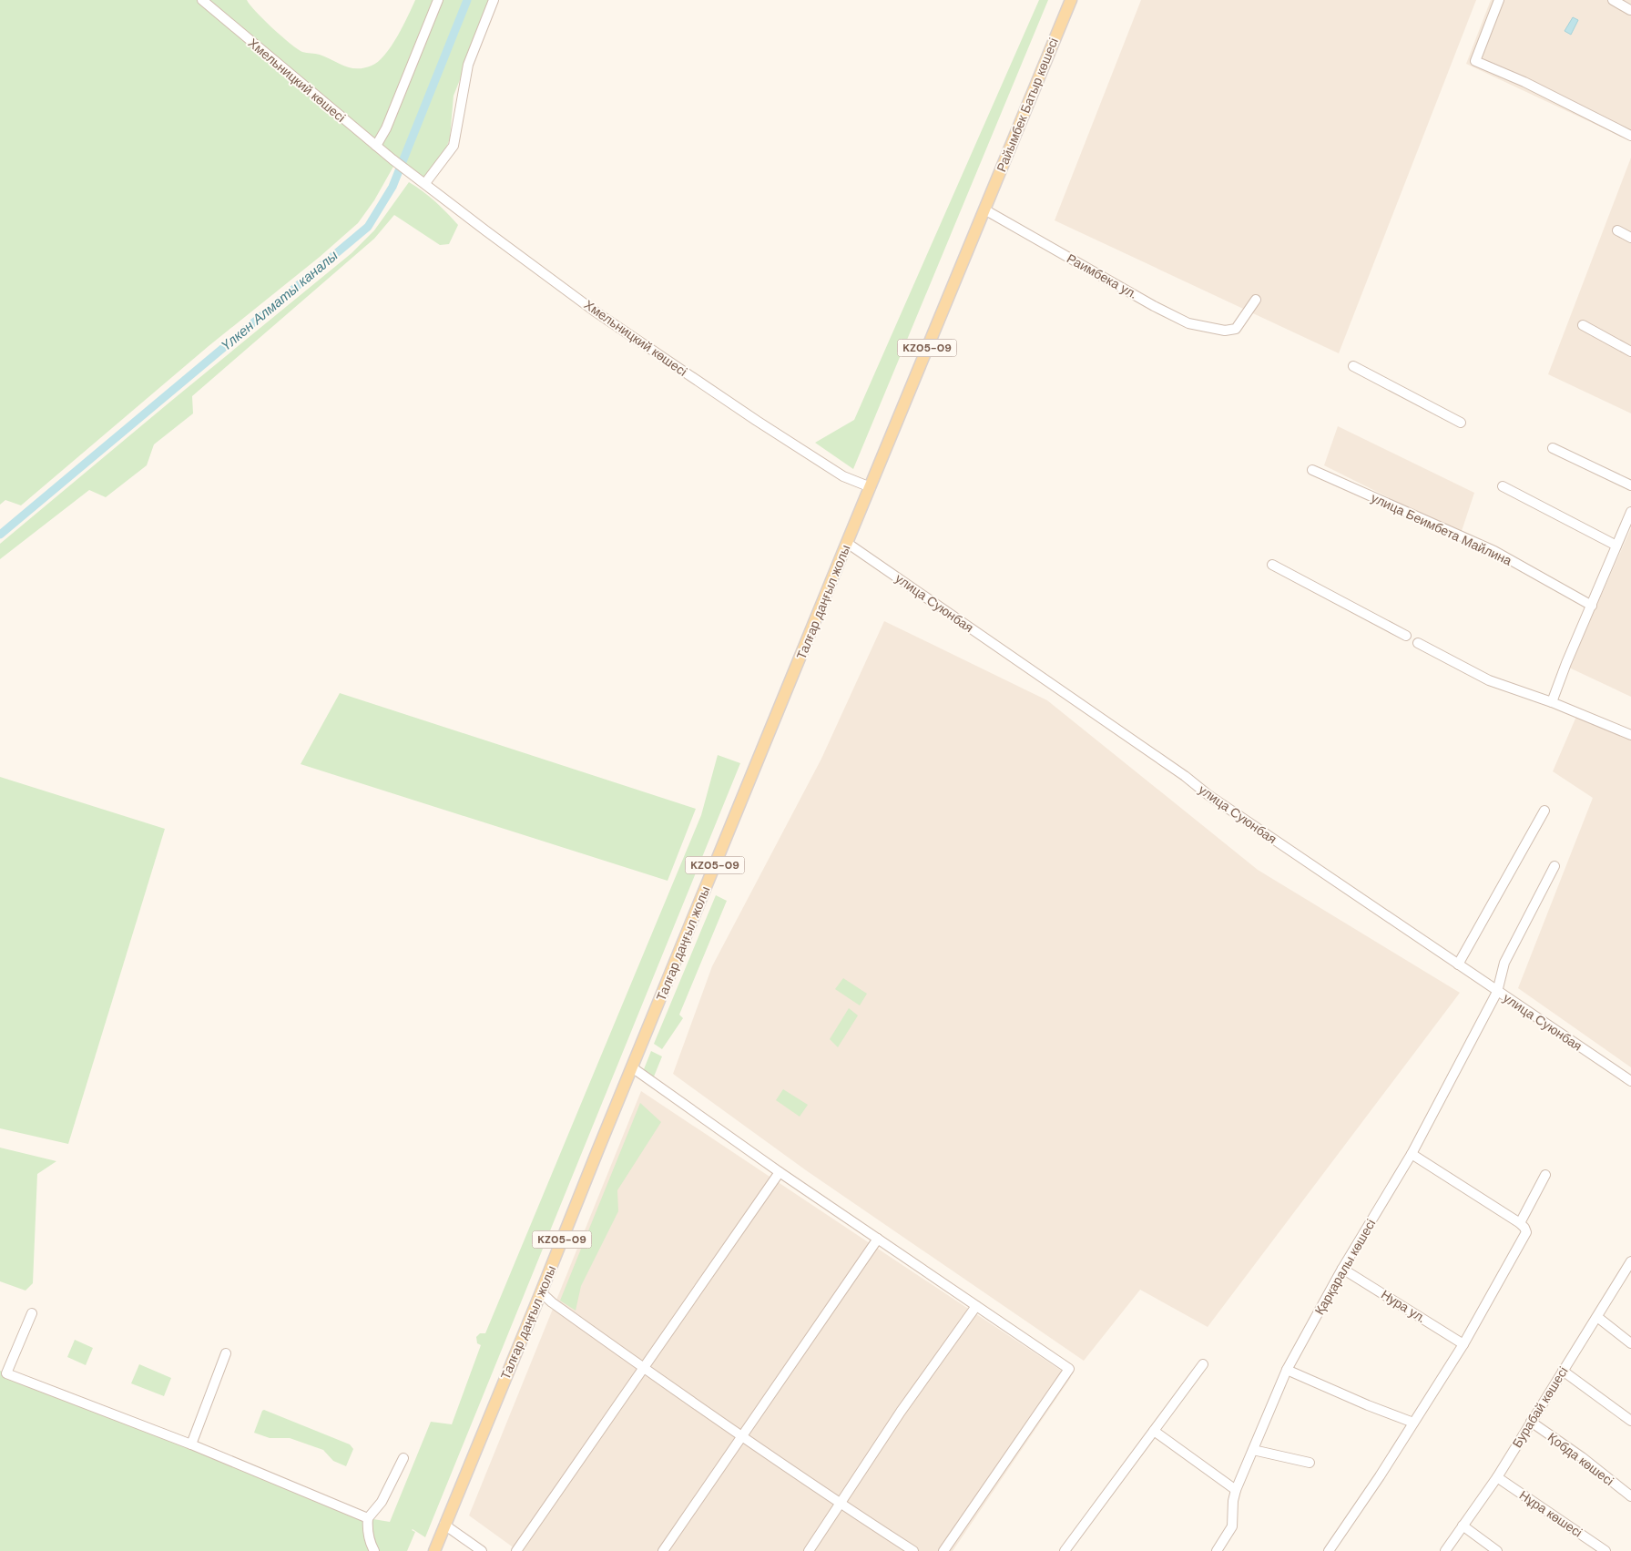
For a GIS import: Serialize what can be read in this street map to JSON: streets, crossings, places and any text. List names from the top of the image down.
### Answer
{
  "streets": {
    "main road": ["Райымбек Батыр көшесі", "KZ05-09", "Талғар даңғыл жолы"],
    "street": [
      "Хмельницкий көшесі",
      "Раимбека ул.",
      "улица Беимбета Майлина",
      "улица Суюнбая",
      "Қарқаралы көшесі",
      "Нура ул.",
      "Бурабай көшесі",
      "Қобда көшесі",
      "Нұра көшесі"
    ]
  },
  "crossings": [
    ["Хмельницкий көшесі", "Талғар даңғыл жолы"],
    ["Райымбек Батыр көшесі", "Раимбека ул."],
    ["Райымбек Батыр көшесі", "Талғар даңғыл жолы"],
    ["Раимбека ул.", "Талғар даңғыл жолы"],
    ["Талғар даңғыл жолы", "улица Суюнбая"],
    ["улица Суюнбая", "Қарқаралы көшесі"],
    ["Қарқаралы көшесі", "Нура ул."],
    ["Бурабай көшесі", "Қобда көшесі"],
    ["Бурабай көшесі", "Нұра көшесі"]
  ],
  "water": ["Үлкен Алматы каналы"]
}
